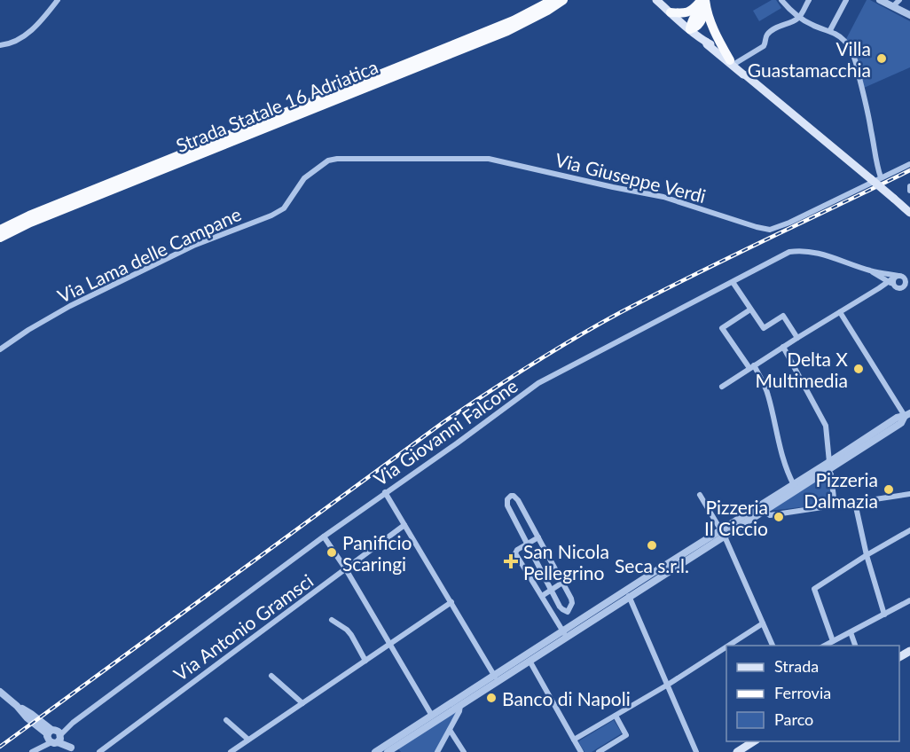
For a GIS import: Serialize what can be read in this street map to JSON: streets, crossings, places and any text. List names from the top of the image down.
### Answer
{
  "streets": {
    "highway": ["Strada Statale 16 Adriatica"],
    "street": [
      "Via Giuseppe Verdi",
      "Via Lama delle Campane",
      "Via Giovanni Falcone",
      "Via Antonio Gramsci"
    ]
  },
  "crossings": [
    ["Via Giuseppe Verdi", "Via Lama delle Campane"]
  ],
  "places": {
    "other": [
      "Villa Guastamacchia",
      "Delta X Multimedia",
      "Pizzeria Dalmazia",
      "Pizzeria Il Ciccio",
      "Seca s.r.l.",
      "Panificio Scaringi",
      "Banco di Napoli"
    ],
    "health": ["San Nicola Pellegrino"]
  },
  "legend": ["Strada", "Ferrovia", "Parco"]
}
